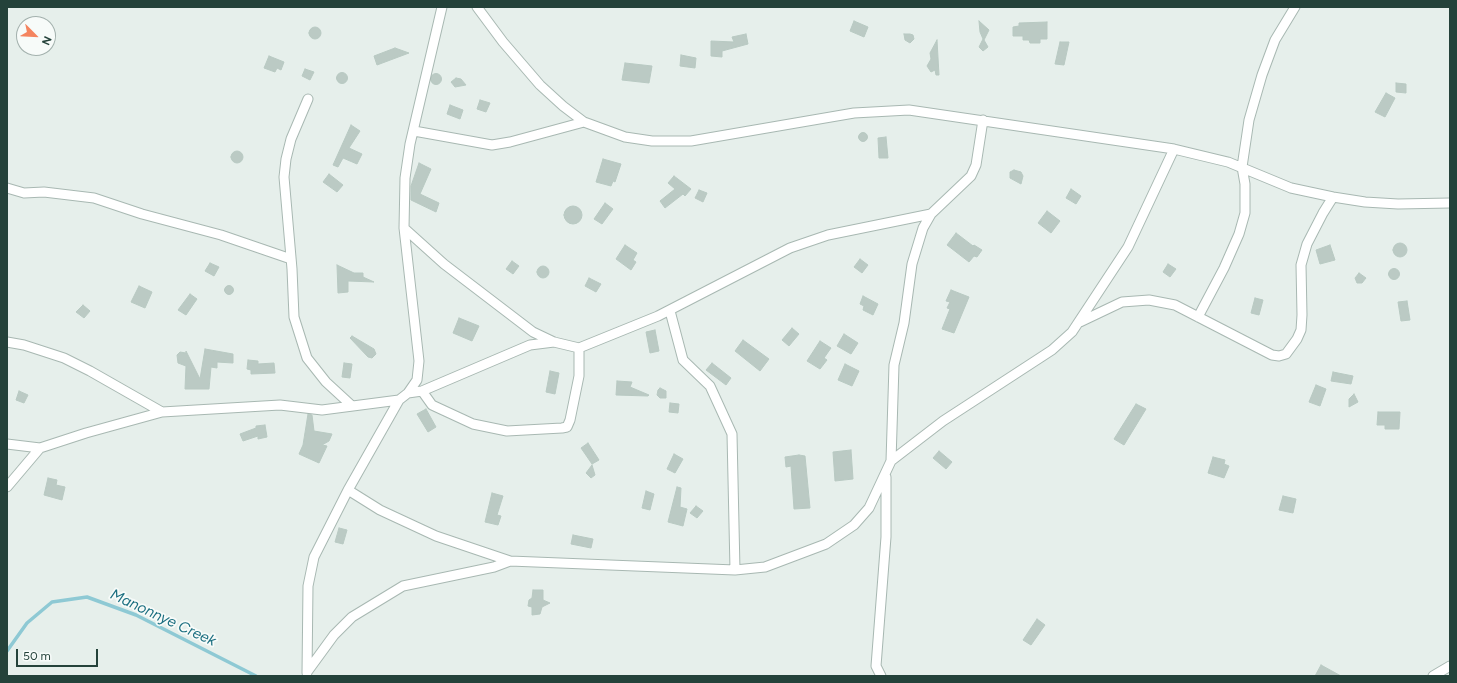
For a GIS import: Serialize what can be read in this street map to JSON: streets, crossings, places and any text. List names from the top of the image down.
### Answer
{
  "water": ["Manonnye Creek"],
  "scale_bar": "50 m",
  "north": "bottom right"
}
